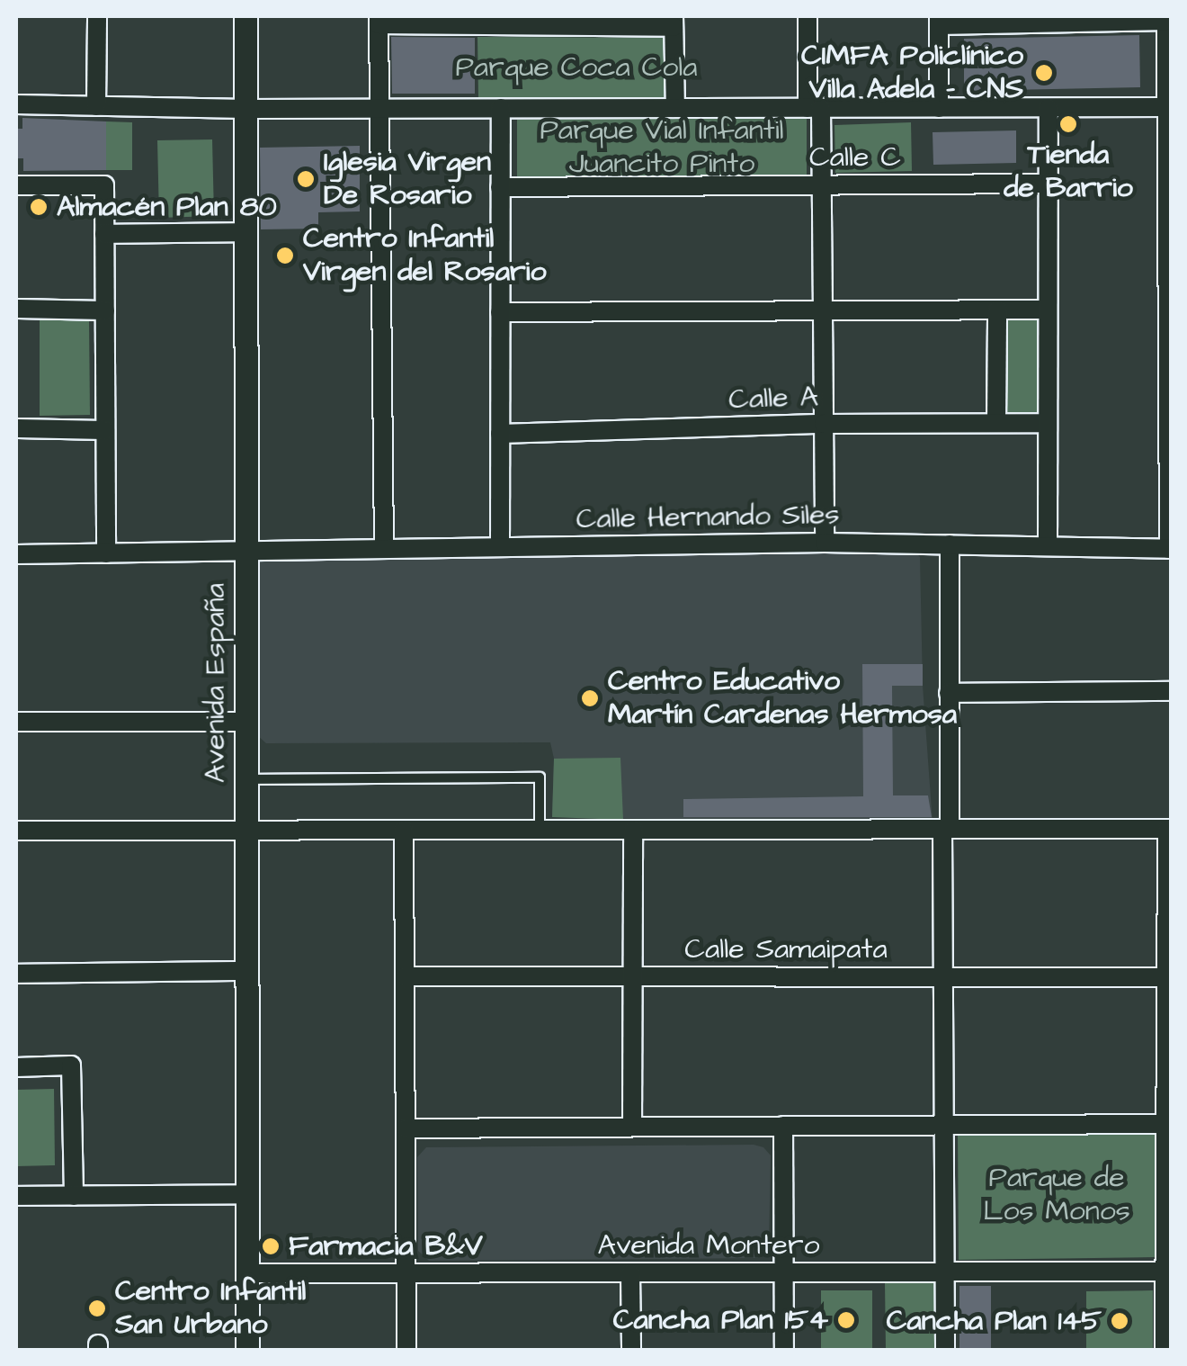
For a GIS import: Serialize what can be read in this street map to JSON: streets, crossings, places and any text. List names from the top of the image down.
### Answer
{
  "streets": {
    "street": [
      "Calle C",
      "Calle A",
      "Calle Hernando Siles",
      "Avenida España",
      "Calle Samaipata",
      "Avenida Montero"
    ]
  },
  "crossings": [
    ["Calle Hernando Siles", "Avenida España"],
    ["Avenida España", "Avenida Montero"]
  ],
  "parks": ["Parque Coca Cola", "Parque Vial Infantil Juancito Pinto", "Parque de Los Monos"],
  "places": [
    "CIMFA Policlínico Villa Adela - CNS",
    "Tienda de Barrio",
    "Iglesia Virgen De Rosario",
    "Almacén Plan 80",
    "Centro Infantil Virgen del Rosario",
    "Centro Educativo Martín Cardenas Hermosa",
    "Farmacia B&V",
    "Centro Infantil San Urbano",
    "Cancha Plan 154",
    "Cancha Plan 145"
  ]
}
